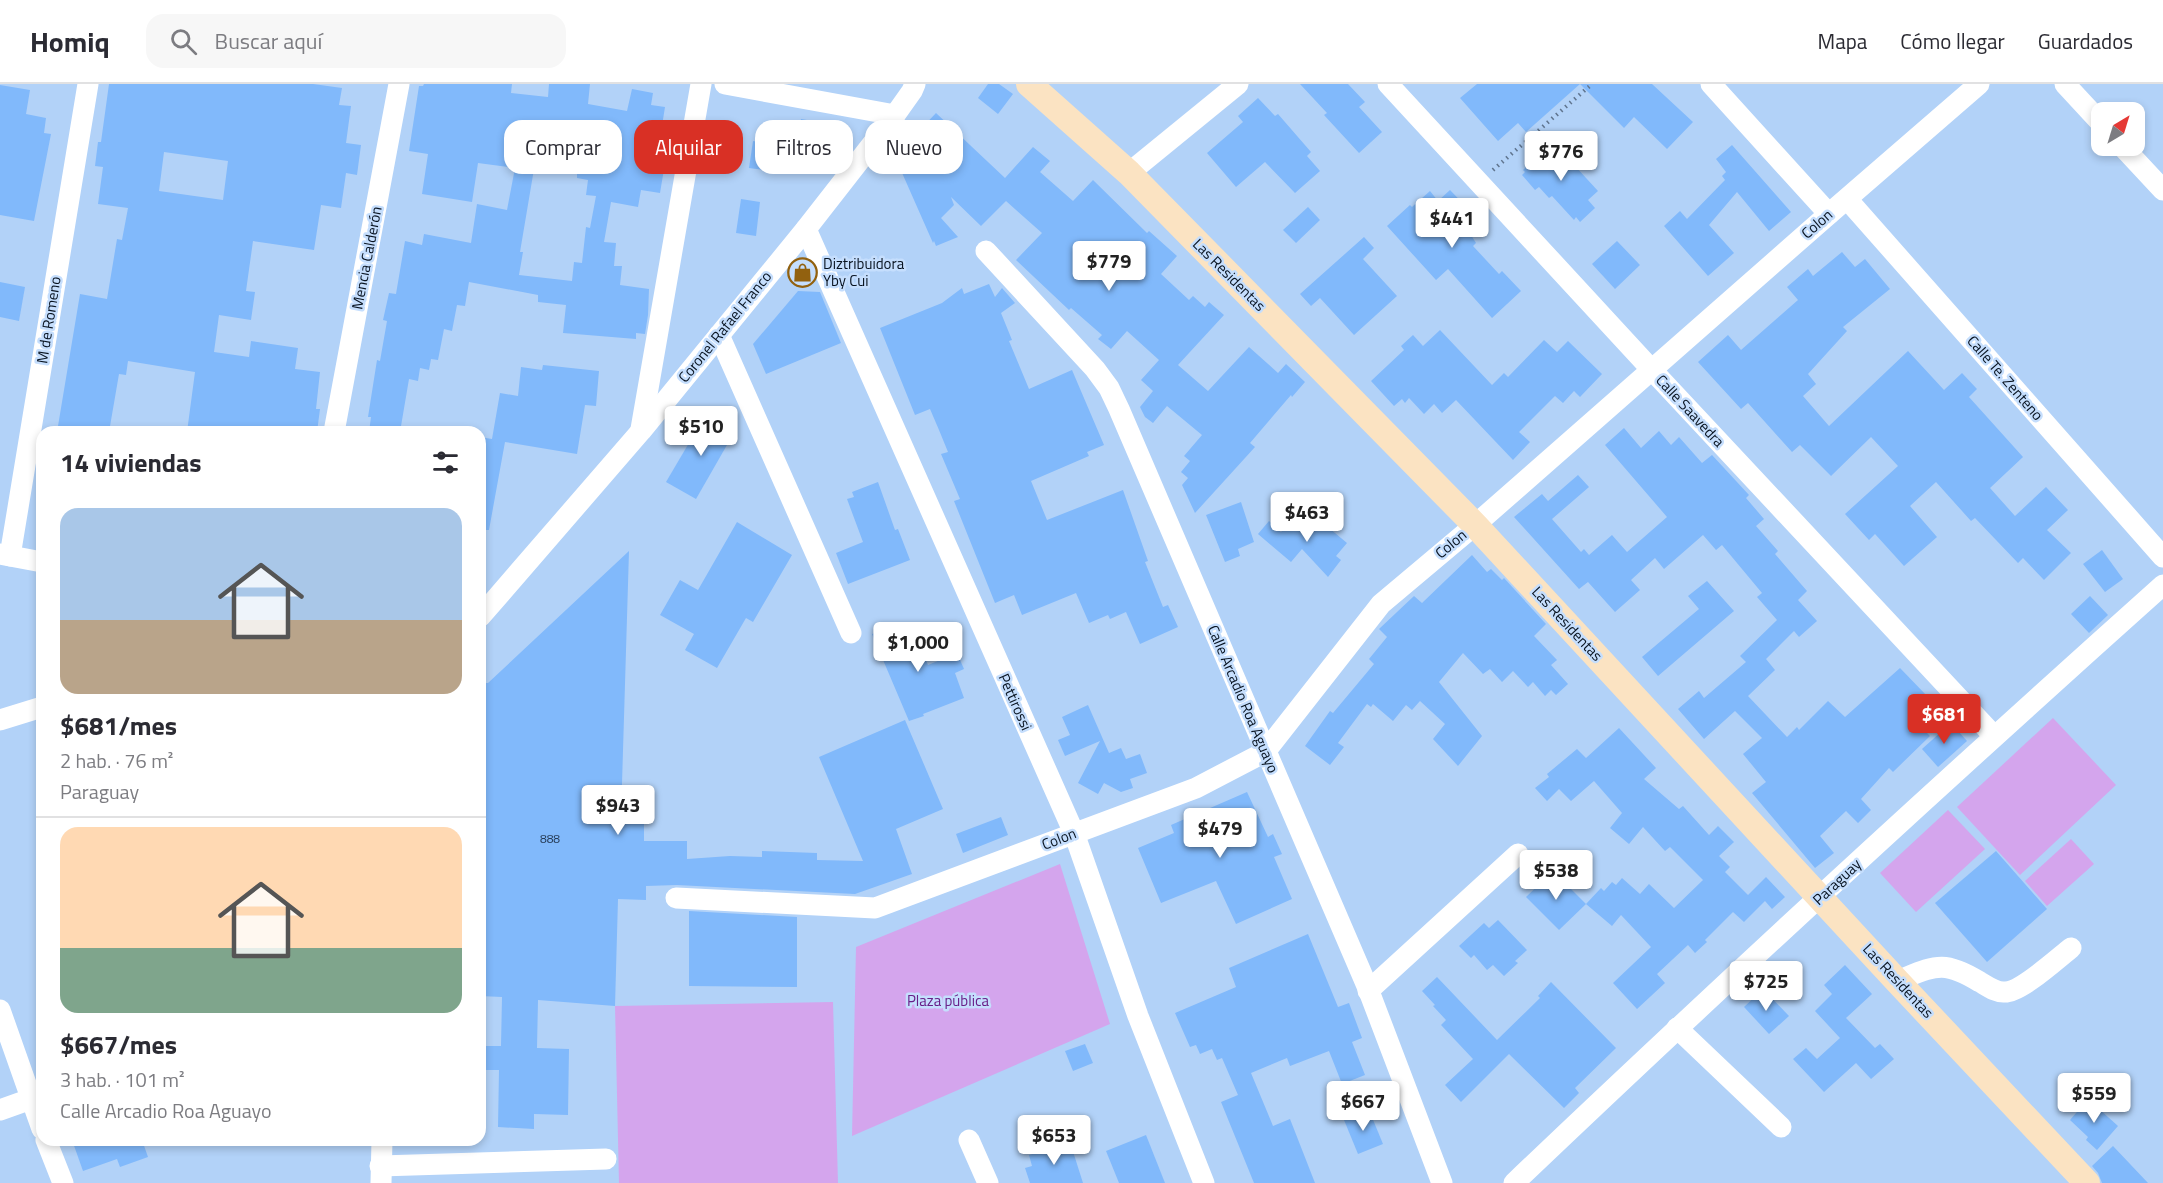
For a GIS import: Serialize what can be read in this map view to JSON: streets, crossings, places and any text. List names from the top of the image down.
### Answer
{
  "streets": {
    "main road": ["Las Residentas"],
    "street": [
      "Colon",
      "Mencia Calderón",
      "M de Romeno",
      "Coronel Rafael Franco",
      "Calle Te. Zenteno",
      "Calle Saavedra",
      "Calle Arcadio Roa Aguayo",
      "Pettirossi",
      "Paraguay"
    ]
  },
  "crossings": [
    ["Colon", "Las Residentas"],
    ["Colon", "Calle Te. Zenteno"],
    ["Colon", "Calle Saavedra"],
    ["Colon", "Calle Arcadio Roa Aguayo"],
    ["Colon", "Pettirossi"],
    ["Las Residentas", "Paraguay"],
    ["Coronel Rafael Franco", "Pettirossi"],
    ["Calle Saavedra", "Paraguay"]
  ],
  "parks": ["Plaza pública"],
  "places": {
    "shop": ["Diztribuidora Yby Cui"]
  },
  "house_numbers": ["888"],
  "north": "top right",
  "page": {
    "header": "Homiq",
    "search": "Buscar aquí",
    "nav": ["Mapa", "Cómo llegar", "Guardados"],
    "chip": [
      "Comprar",
      "Alquilar",
      "Filtros",
      "Nuevo"
    ],
    "price": [
      "$776",
      "$441",
      "$779",
      "$510",
      "$463",
      "$1,000",
      "$681",
      "$943",
      "$479",
      "$538",
      "$725",
      "$559",
      "$667",
      "$653"
    ],
    "heading": "14 viviendas",
    "list": [
      {
        "name": "$681/mes",
        "note": "2 hab. · 76 m² · Paraguay"
      },
      {
        "name": "$667/mes",
        "note": "3 hab. · 101 m² · Calle Arcadio Roa Aguayo"
      }
    ]
  }
}
